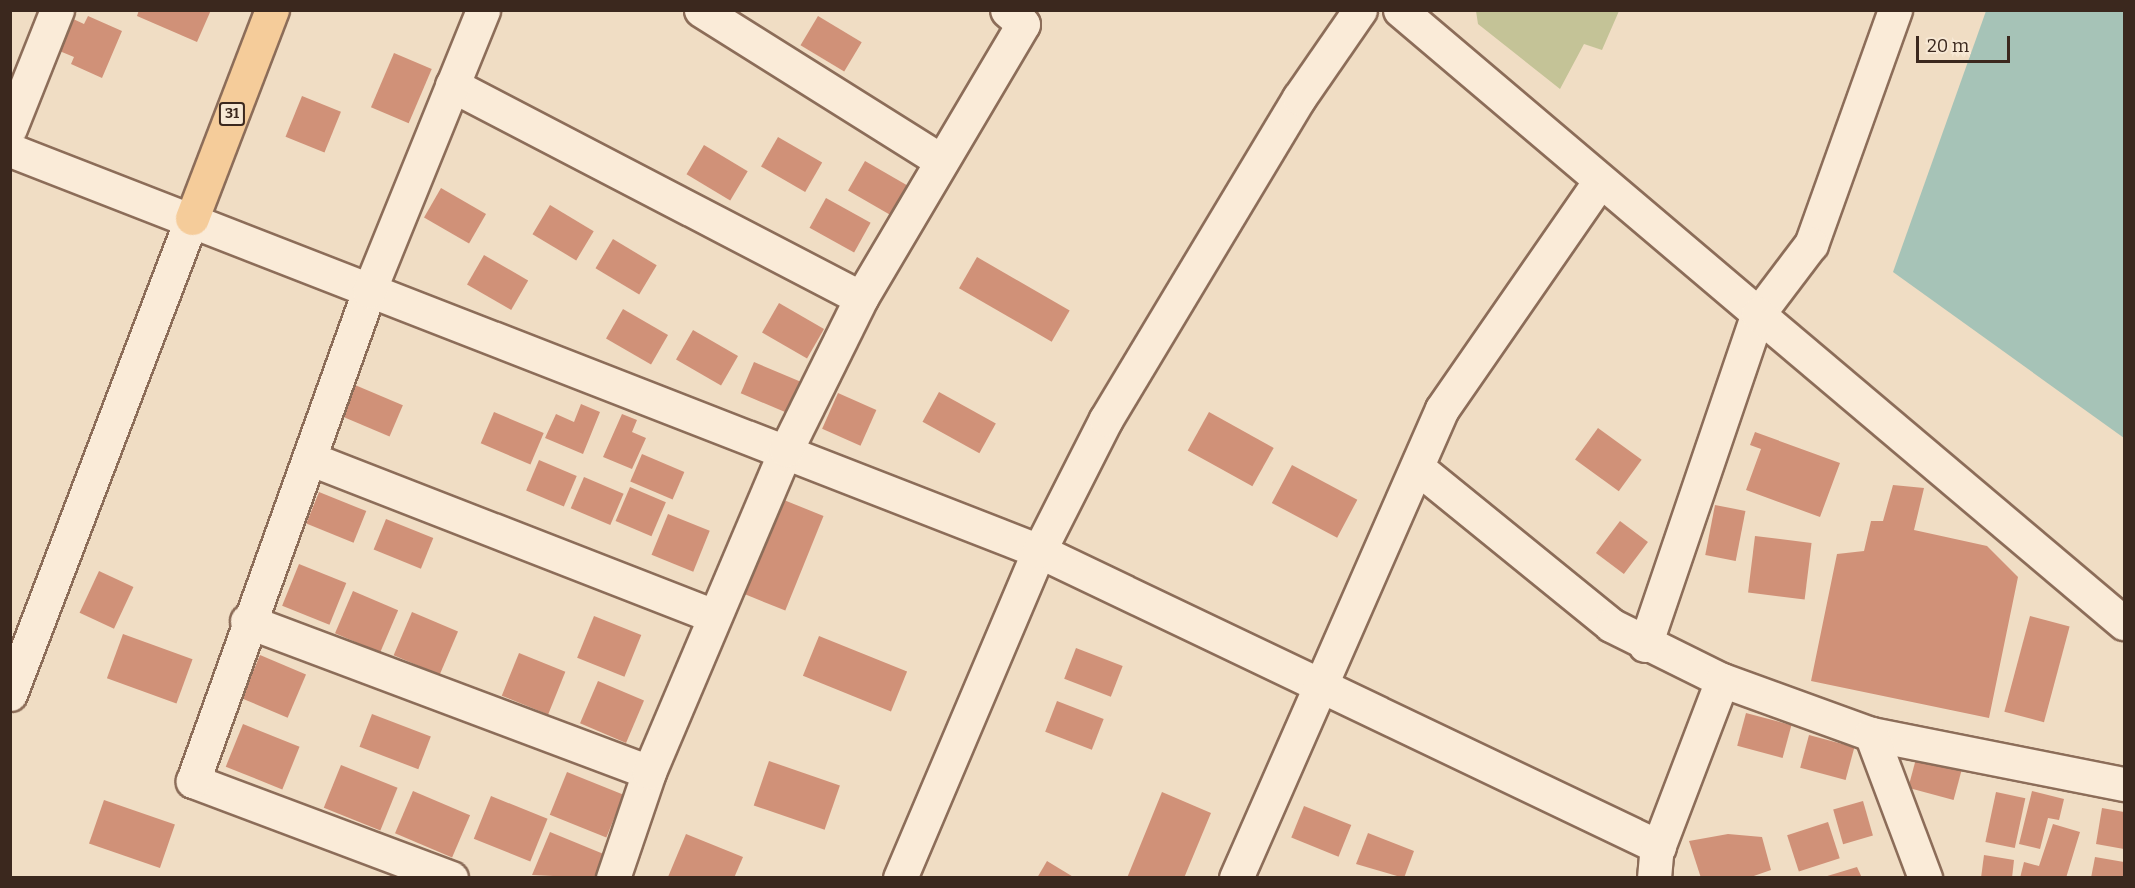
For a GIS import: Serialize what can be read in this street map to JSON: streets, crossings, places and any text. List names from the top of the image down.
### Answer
{
  "streets": {
    "main road": ["31"]
  },
  "scale_bar": "20 m"
}
